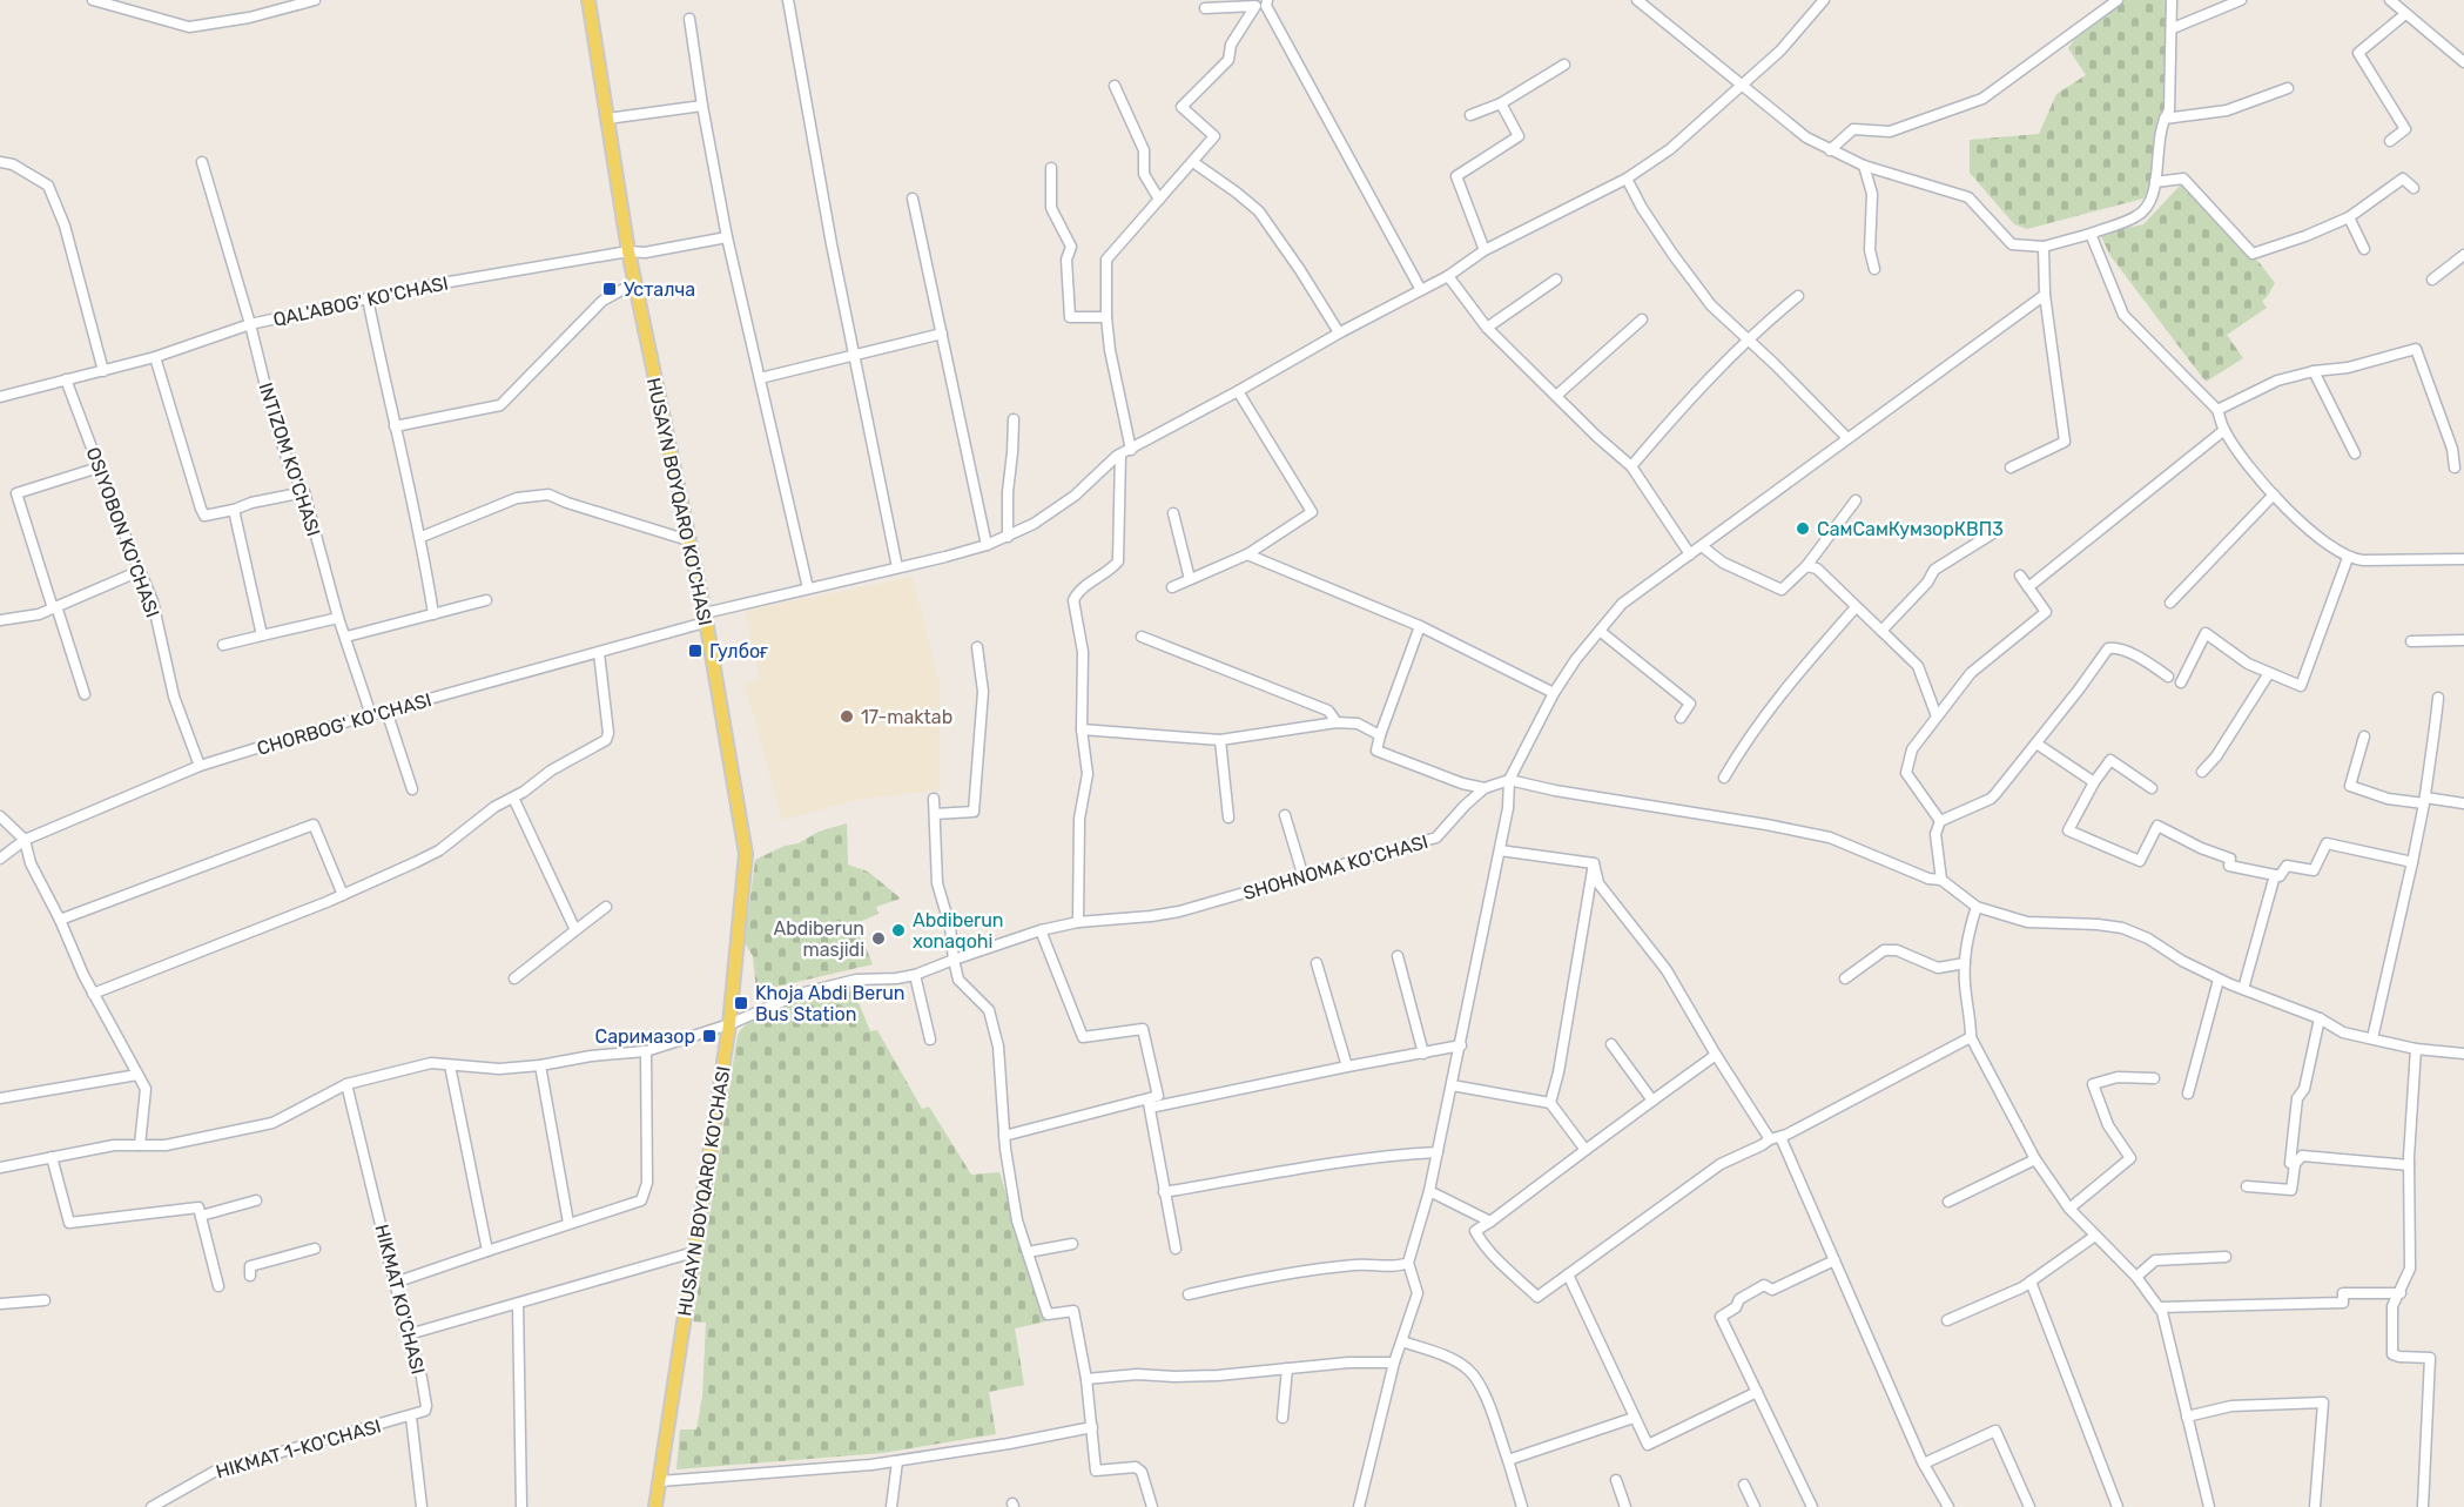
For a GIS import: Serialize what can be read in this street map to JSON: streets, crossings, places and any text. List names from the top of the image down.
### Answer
{
  "streets": {
    "main road": ["HUSAYN BOYQARO KO'CHASI"],
    "street": [
      "QAL'ABOG' KO'CHASI",
      "INTIZOM KO'CHASI",
      "OSIYOBON KO'CHASI",
      "СHORBOG' KO'CHASI",
      "SHOHNOMA KO'CHASI",
      "HIKMAT KO'CHASI",
      "HIKMAT 1-KO'CHASI"
    ]
  },
  "crossings": [
    ["QAL'ABOG' KO'CHASI", "INTIZOM KO'CHASI"],
    ["QAL'ABOG' KO'CHASI", "HUSAYN BOYQARO KO'CHASI"],
    ["QAL'ABOG' KO'CHASI", "OSIYOBON KO'CHASI"],
    ["INTIZOM KO'CHASI", "СHORBOG' KO'CHASI"],
    ["HUSAYN BOYQARO KO'CHASI", "СHORBOG' KO'CHASI"],
    ["HUSAYN BOYQARO KO'CHASI", "SHOHNOMA KO'CHASI"],
    ["OSIYOBON KO'CHASI", "СHORBOG' KO'CHASI"],
    ["SHOHNOMA KO'CHASI", "HIKMAT KO'CHASI"],
    ["HIKMAT KO'CHASI", "HIKMAT 1-KO'CHASI"]
  ],
  "places": {
    "transit": [
      "Усталча",
      "Гулбоғ",
      "Khoja Abdi Berun Bus Station",
      "Саримазор"
    ],
    "other": [
      "СамСамКумзорКВП3",
      "17-maktab",
      "Abdiberun xonaqohi",
      "Abdiberun masjidi"
    ]
  }
}
